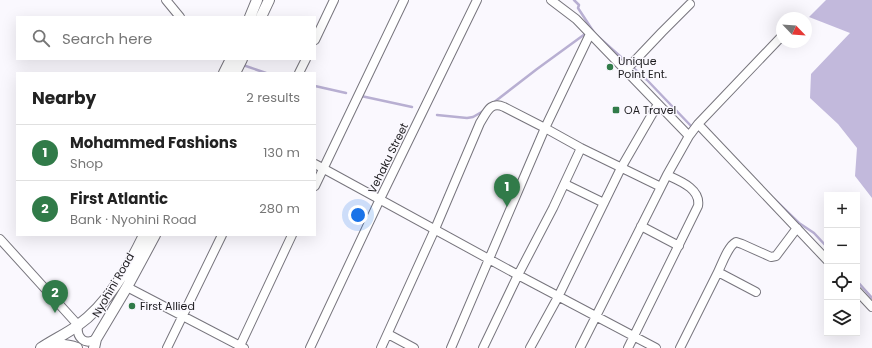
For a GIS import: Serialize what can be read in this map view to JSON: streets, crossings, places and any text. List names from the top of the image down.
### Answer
{
  "streets": {
    "main road": ["Nyohini Road"],
    "street": ["Vehaku Street"]
  },
  "places": {
    "other": ["Unique Point Ent.", "First Allied"],
    "transit": ["OA Travel"]
  },
  "north": "bottom right",
  "page": {
    "search": "Search here",
    "heading": ["Nearby", "2 results"],
    "list": [
      {
        "mark": "1",
        "name": "Mohammed Fashions",
        "note": "Shop",
        "value": "130 m"
      },
      {
        "mark": "2",
        "name": "First Atlantic",
        "note": "Bank · Nyohini Road",
        "value": "280 m"
      }
    ],
    "pins": ["1", "2"],
    "map_buttons": ["+", "−"]
  }
}
